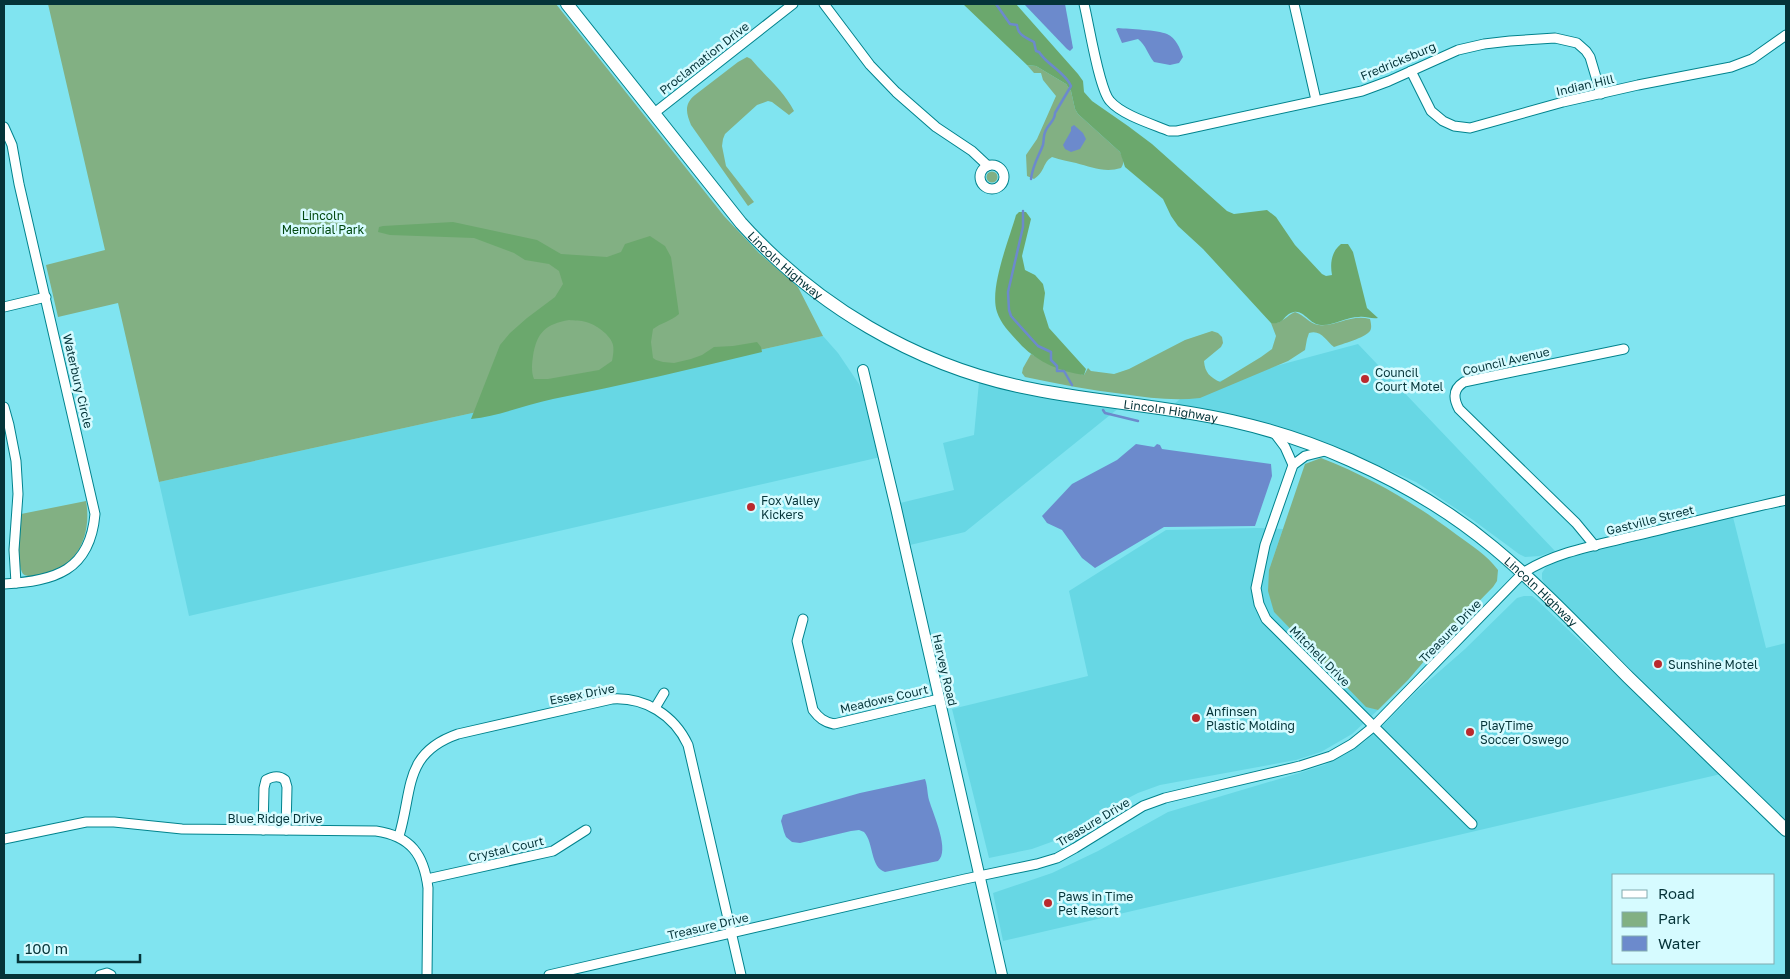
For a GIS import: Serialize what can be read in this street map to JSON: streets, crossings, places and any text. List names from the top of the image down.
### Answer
{
  "streets": {
    "main road": ["Lincoln Highway"],
    "street": [
      "Proclamation Drive",
      "Fredricksburg",
      "Indian Hill",
      "Council Avenue",
      "Waterbury Circle",
      "Gastville Street",
      "Treasure Drive",
      "Mitchell Drive",
      "Harvey Road",
      "Essex Drive",
      "Meadows Court",
      "Blue Ridge Drive",
      "Crystal Court"
    ]
  },
  "crossings": [
    ["Proclamation Drive", "Lincoln Highway"],
    ["Fredricksburg", "Indian Hill"],
    ["Lincoln Highway", "Gastville Street"],
    ["Lincoln Highway", "Treasure Drive"],
    ["Council Avenue", "Gastville Street"],
    ["Gastville Street", "Treasure Drive"],
    ["Treasure Drive", "Mitchell Drive"],
    ["Treasure Drive", "Harvey Road"],
    ["Treasure Drive", "Essex Drive"],
    ["Harvey Road", "Meadows Court"],
    ["Essex Drive", "Blue Ridge Drive"]
  ],
  "parks": ["Lincoln Memorial Park"],
  "places": [
    "Council Court Motel",
    "Fox Valley Kickers",
    "Sunshine Motel",
    "Anfinsen Plastic Molding",
    "PlayTime Soccer Oswego",
    "Paws in Time Pet Resort"
  ],
  "legend": ["Road", "Park", "Water"],
  "scale_bar": "100 m"
}
